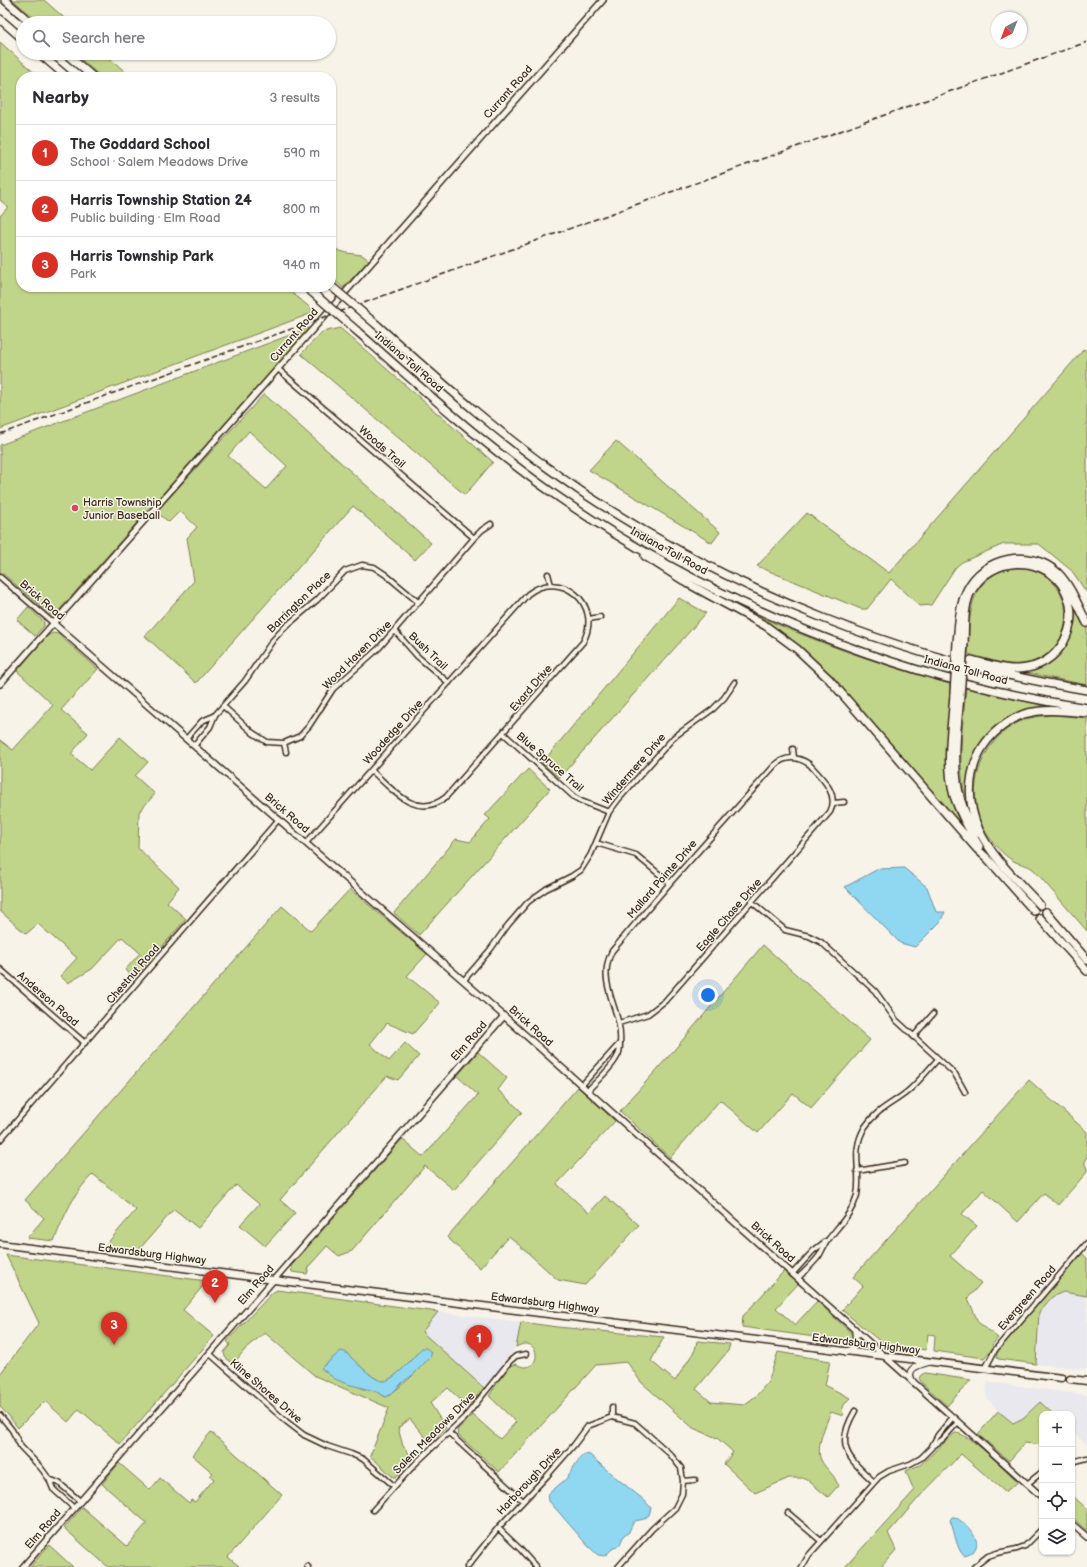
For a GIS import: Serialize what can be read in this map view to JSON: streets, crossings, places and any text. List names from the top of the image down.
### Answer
{
  "streets": {
    "highway": ["Indiana Toll Road"],
    "main road": ["Edwardsburg Highway"],
    "street": [
      "Currant Road",
      "Woods Trail",
      "Brick Road",
      "Barrington Place",
      "Bush Trail",
      "Wood Haven Drive",
      "Evard Drive",
      "Woodedge Drive",
      "Blue Spruce Trail",
      "Windermere Drive",
      "Mallard Pointe Drive",
      "Eagle Chase Drive",
      "Chestnut Road",
      "Anderson Road",
      "Elm Road",
      "Evergreen Road",
      "Kline Shores Drive",
      "Salem Meadows Drive",
      "Harborough Drive"
    ]
  },
  "crossings": [
    ["Currant Road", "Woods Trail"],
    ["Currant Road", "Brick Road"],
    ["Woods Trail", "Wood Haven Drive"],
    ["Brick Road", "Barrington Place"],
    ["Brick Road", "Woodedge Drive"],
    ["Brick Road", "Windermere Drive"],
    ["Brick Road", "Mallard Pointe Drive"],
    ["Brick Road", "Chestnut Road"],
    ["Brick Road", "Elm Road"],
    ["Brick Road", "Edwardsburg Highway"],
    ["Barrington Place", "Wood Haven Drive"],
    ["Bush Trail", "Wood Haven Drive"],
    ["Bush Trail", "Woodedge Drive"],
    ["Evard Drive", "Woodedge Drive"],
    ["Evard Drive", "Blue Spruce Trail"],
    ["Blue Spruce Trail", "Windermere Drive"],
    ["Mallard Pointe Drive", "Eagle Chase Drive"],
    ["Chestnut Road", "Anderson Road"],
    ["Elm Road", "Edwardsburg Highway"],
    ["Elm Road", "Kline Shores Drive"],
    ["Edwardsburg Highway", "Evergreen Road"],
    ["Kline Shores Drive", "Salem Meadows Drive"]
  ],
  "places": ["Harris Township Junior Baseball"],
  "north": "bottom left",
  "page": {
    "search": "Search here",
    "heading": ["Nearby", "3 results"],
    "list": [
      {
        "mark": "1",
        "name": "The Goddard School",
        "note": "School · Salem Meadows Drive",
        "value": "590 m"
      },
      {
        "mark": "2",
        "name": "Harris Township Station 24",
        "note": "Public building · Elm Road",
        "value": "800 m"
      },
      {
        "mark": "3",
        "name": "Harris Township Park",
        "note": "Park",
        "value": "940 m"
      }
    ],
    "pins": ["2", "3", "1"],
    "map_buttons": ["+", "−"]
  }
}
